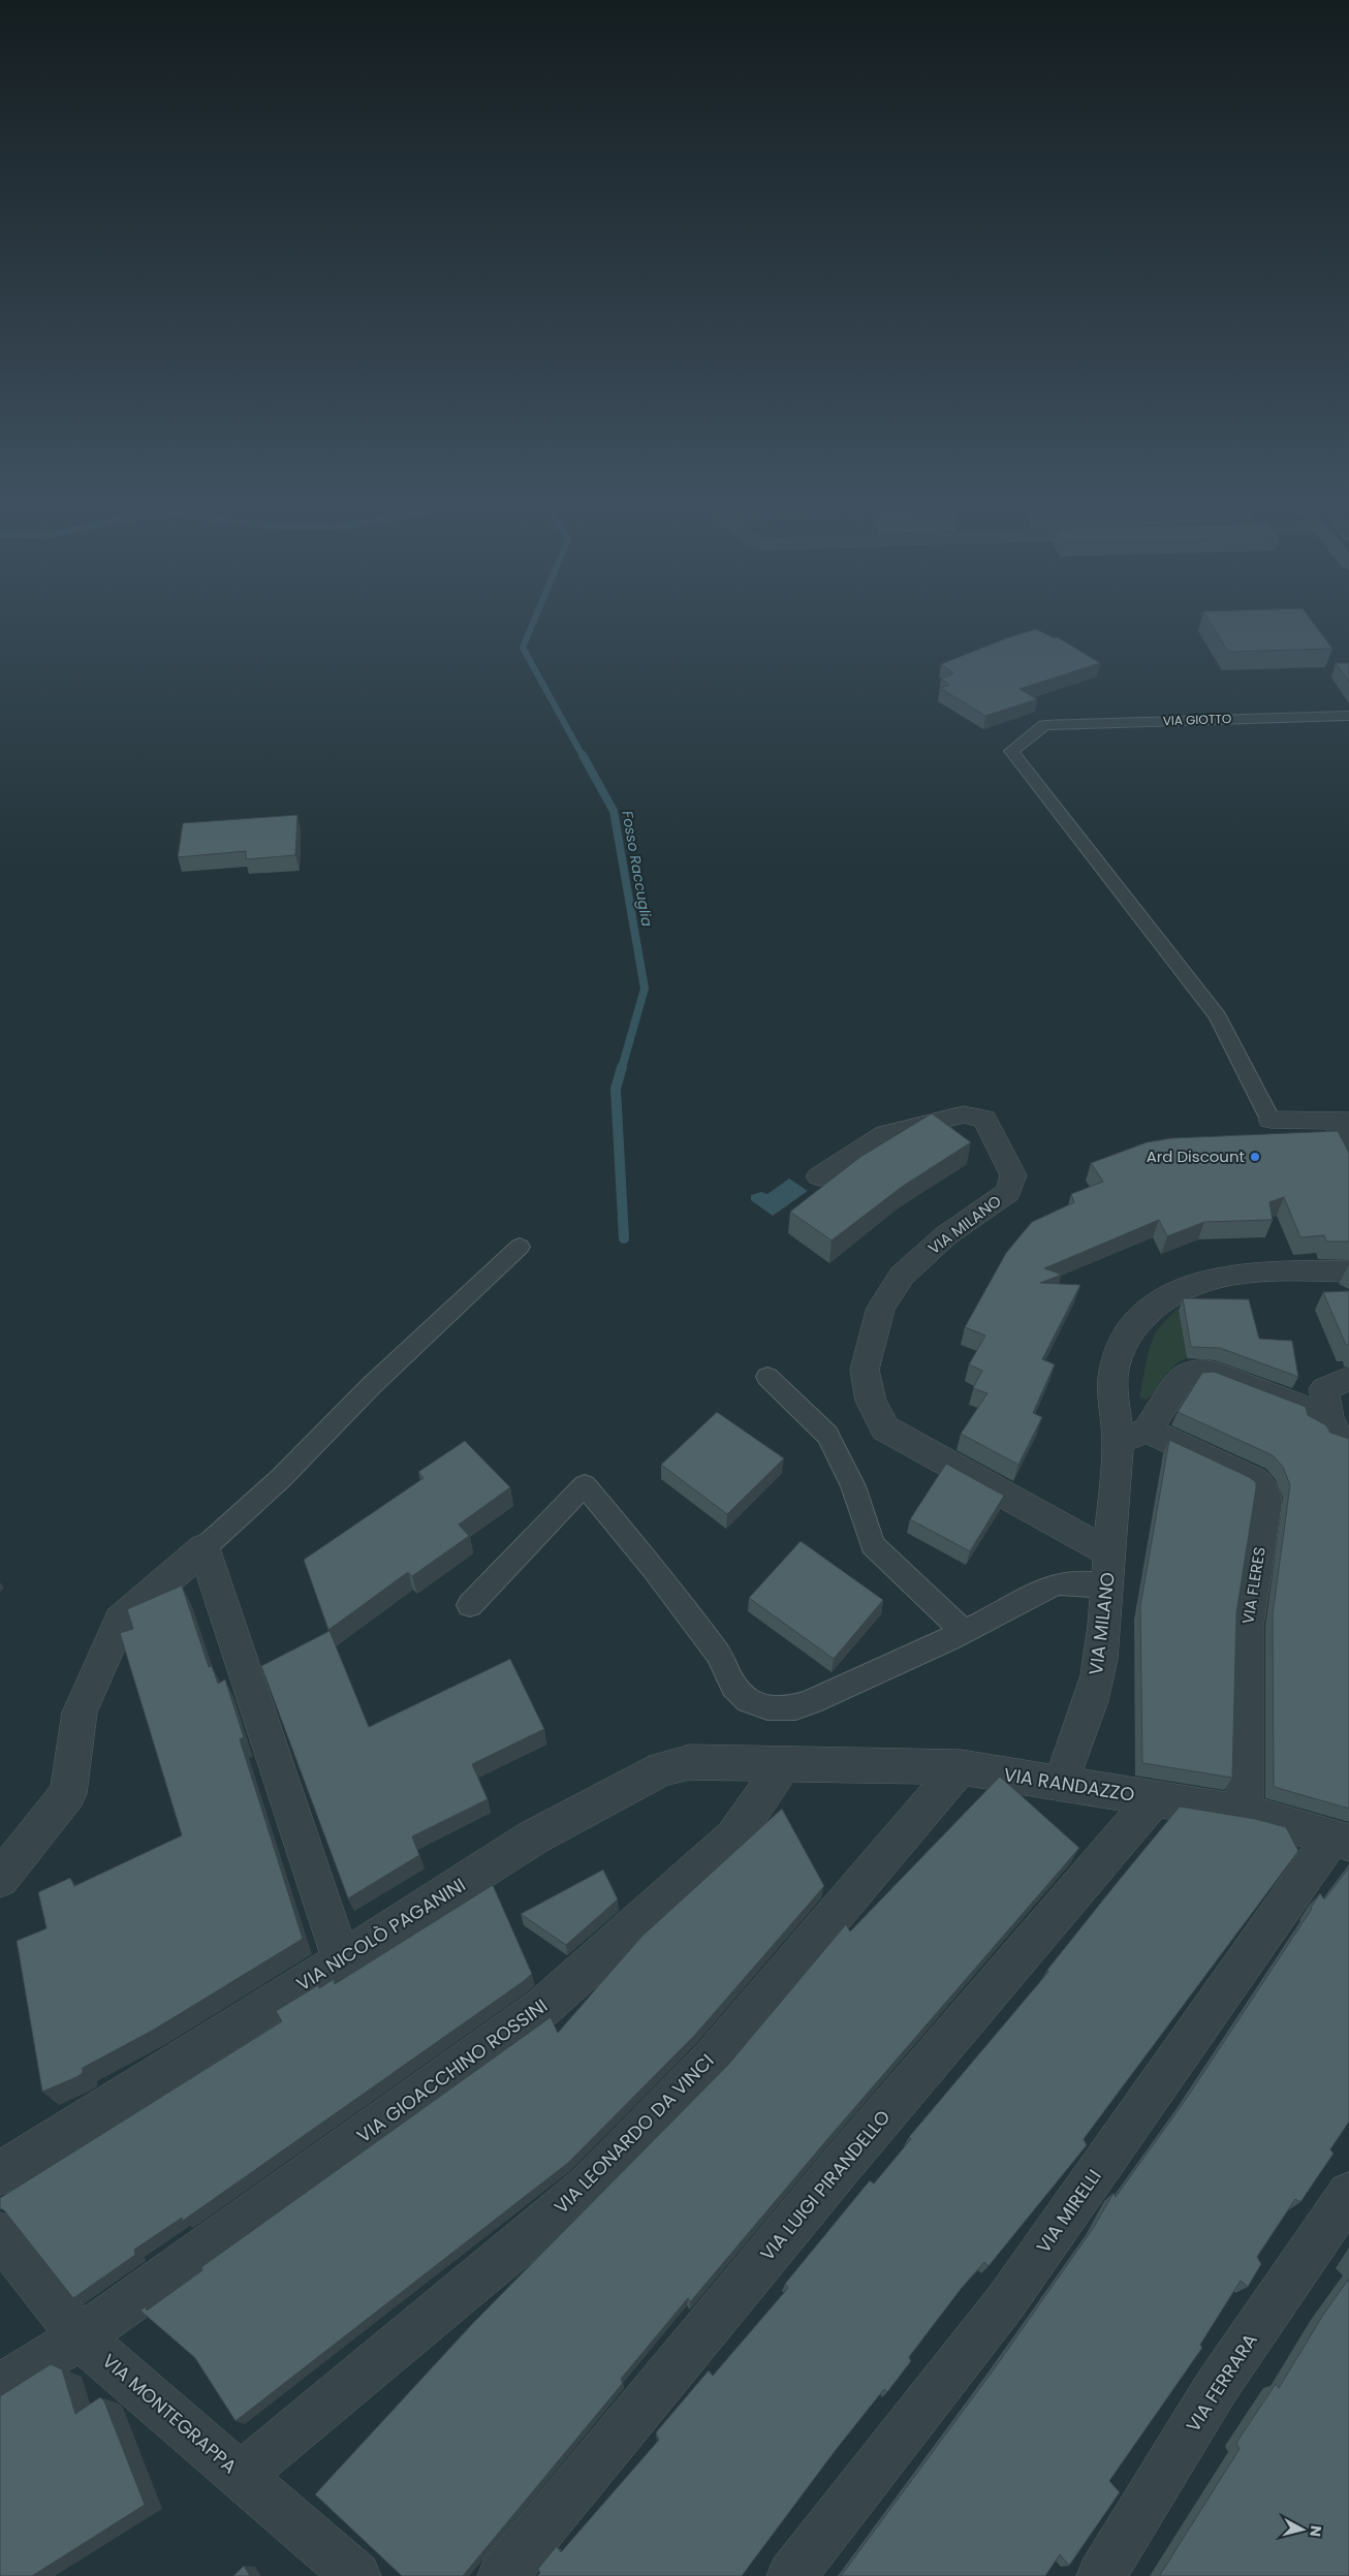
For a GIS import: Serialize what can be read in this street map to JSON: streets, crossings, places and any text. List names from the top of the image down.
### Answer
{
  "streets": {
    "street": [
      "VIA MILANO",
      "VIA FLERES",
      "VIA RANDAZZO",
      "VIA NICOLÒ PAGANINI",
      "VIA GIOACCHINO ROSSINI",
      "VIA LEONARDO DA VINCI",
      "VIA LUIGI PIRANDELLO",
      "VIA MIRELLI",
      "VIA FERRARA",
      "VIA MONTEGRAPPA"
    ],
    "lane": ["VIA GIOTTO"]
  },
  "crossings": [
    ["VIA MILANO", "VIA RANDAZZO"],
    ["VIA FLERES", "VIA RANDAZZO"],
    ["VIA RANDAZZO", "VIA NICOLÒ PAGANINI"],
    ["VIA RANDAZZO", "VIA GIOACCHINO ROSSINI"],
    ["VIA RANDAZZO", "VIA LEONARDO DA VINCI"],
    ["VIA RANDAZZO", "VIA LUIGI PIRANDELLO"],
    ["VIA RANDAZZO", "VIA MIRELLI"],
    ["VIA NICOLÒ PAGANINI", "VIA GIOACCHINO ROSSINI"],
    ["VIA GIOACCHINO ROSSINI", "VIA MONTEGRAPPA"],
    ["VIA LEONARDO DA VINCI", "VIA MONTEGRAPPA"]
  ],
  "water": ["Fosso Raccuglia"],
  "places": ["Ard Discount"],
  "north": "right"
}
